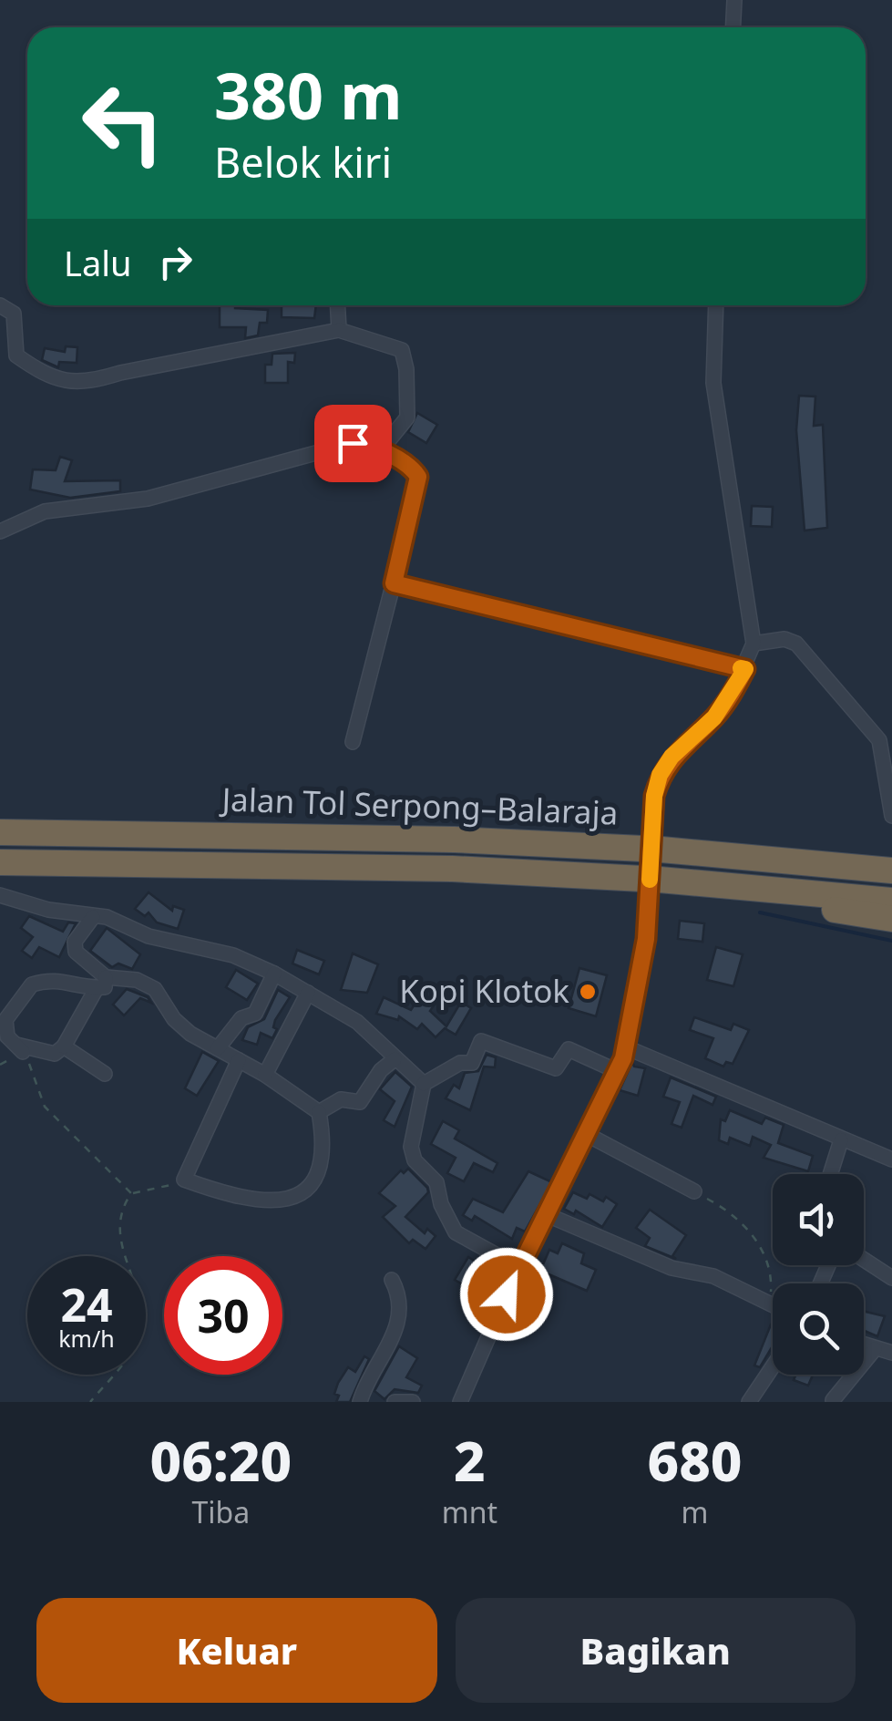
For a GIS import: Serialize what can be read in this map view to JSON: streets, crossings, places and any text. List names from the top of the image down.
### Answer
{
  "streets": {
    "highway": ["Jalan Tol Serpong–Balaraja"]
  },
  "places": ["Kopi Klotok"],
  "page": {
    "turn": ["380 m", "Belok kiri"],
    "then": "Lalu",
    "speed": "24 km/h",
    "limit": "30",
    "eta": [
      "06:20",
      "Tiba",
      "2",
      "mnt",
      "680",
      "m"
    ],
    "buttons": ["Keluar", "Bagikan"]
  }
}
